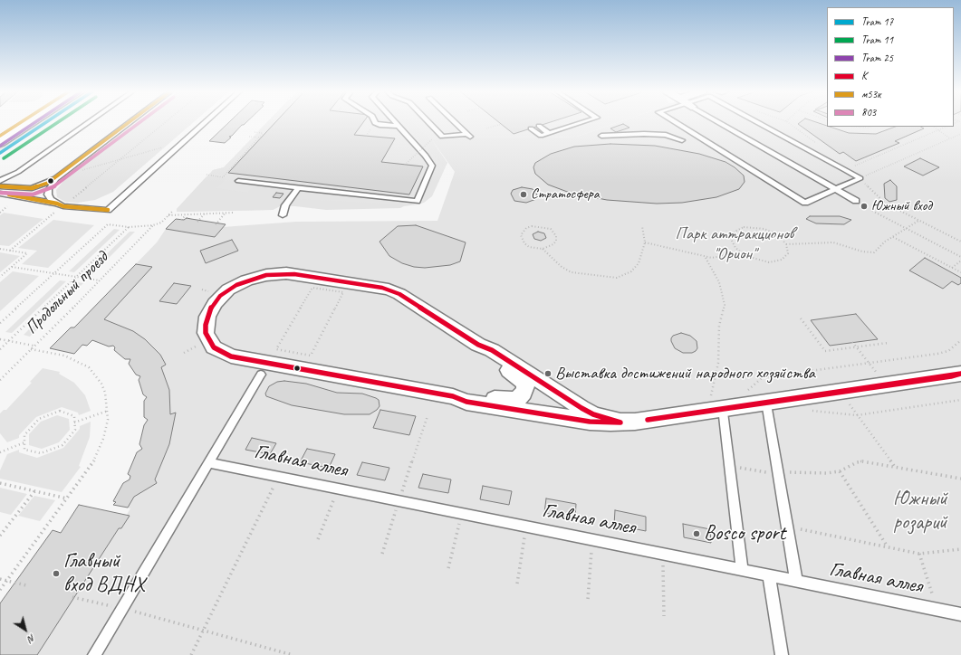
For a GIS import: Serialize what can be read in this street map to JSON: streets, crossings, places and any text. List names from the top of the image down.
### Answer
{
  "streets": {
    "lane": ["Главная аллея"],
    "path": ["Продольный проезд"]
  },
  "parks": ["Парк аттракционов \"Орион\"", "Южный розарий"],
  "places": [
    "Стратосфера",
    "Южный вход",
    "Выставка достижений народного хозяйства",
    "Bosco sport",
    "Главный вход ВДНХ"
  ],
  "lines": [
    "tram line 17",
    "tram line 11",
    "tram line 25",
    "transit line м53к",
    "transit line 803",
    "transit line К"
  ],
  "legend": [
    "Tram 17",
    "Tram 11",
    "Tram 25",
    "К",
    "м53к",
    "803"
  ],
  "north": "bottom right"
}
